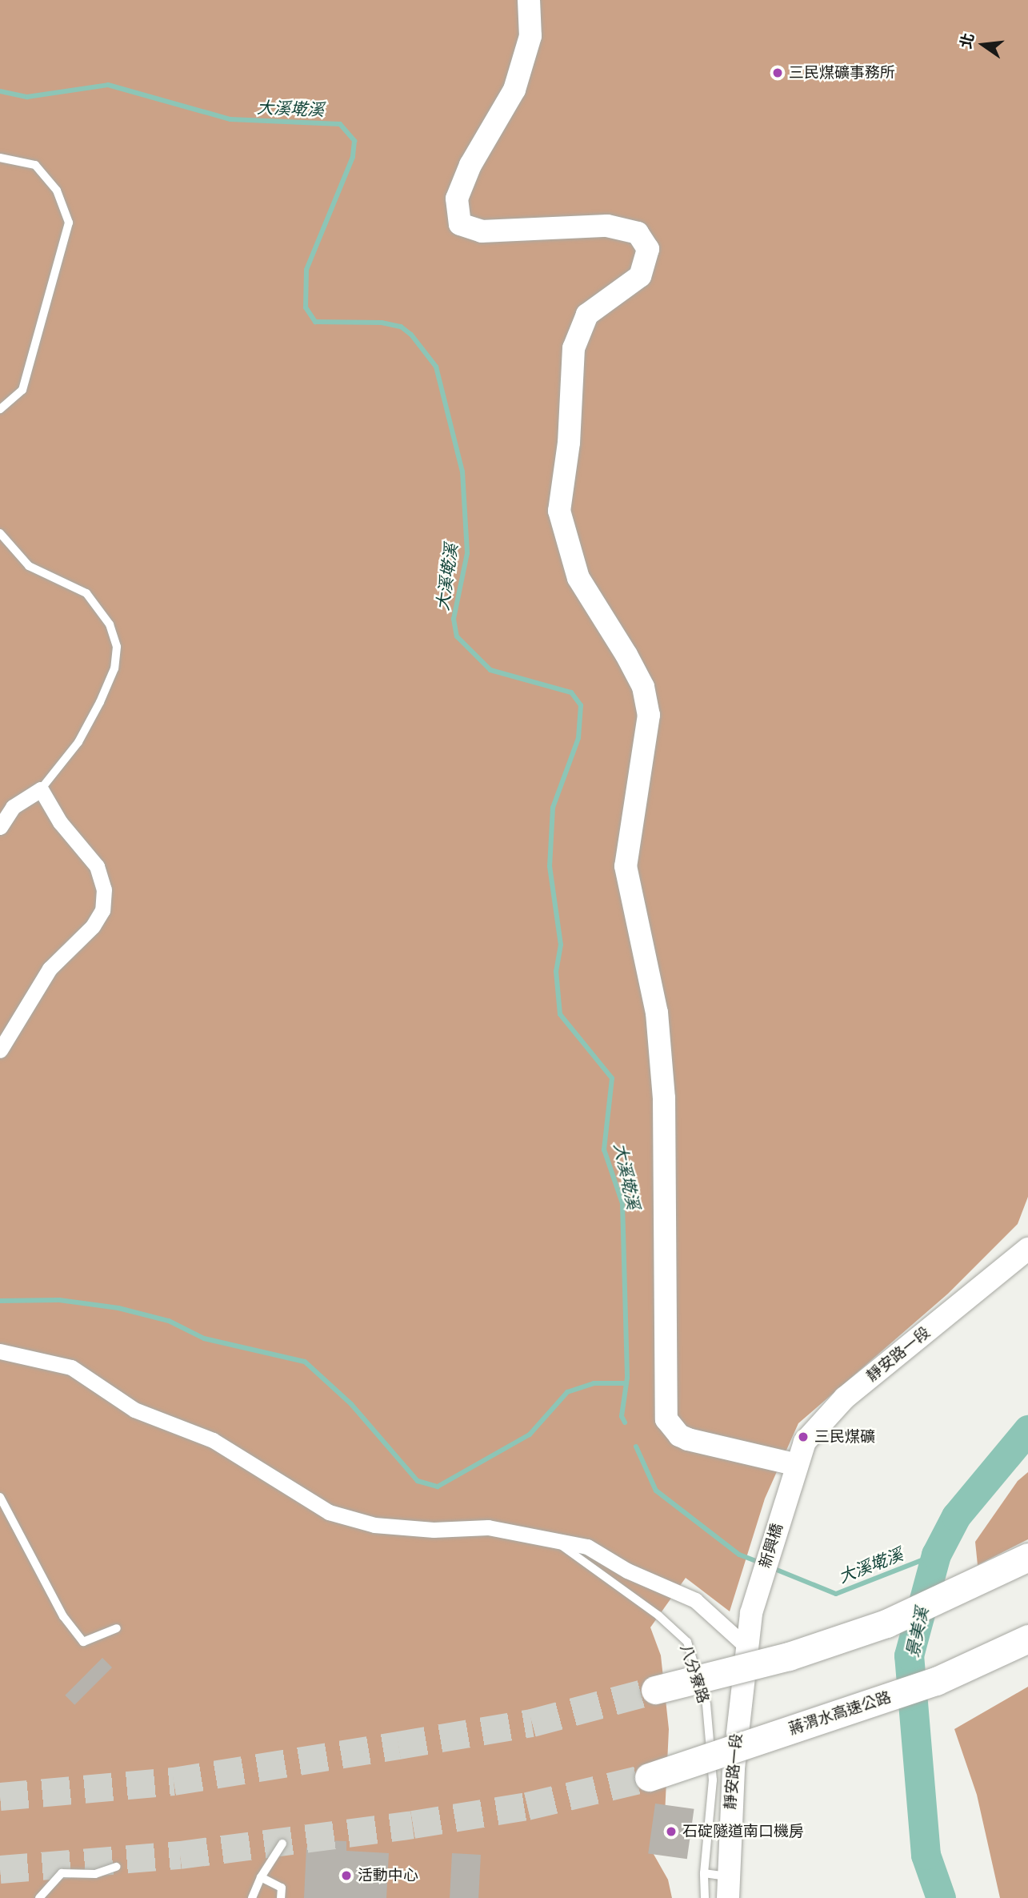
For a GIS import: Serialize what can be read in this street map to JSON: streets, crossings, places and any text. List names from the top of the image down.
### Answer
{
  "streets": {
    "highway": ["蔣渭水高速公路"],
    "street": ["靜安路一段", "新興橋"],
    "lane": ["八分寮路"]
  },
  "crossings": [
    ["靜安路一段", "新興橋"]
  ],
  "water": ["大溪墘溪", "景美溪"],
  "places": [
    "三民煤礦事務所",
    "三民煤礦",
    "石碇隧道南口機房",
    "活動中心"
  ],
  "north": "left"
}
